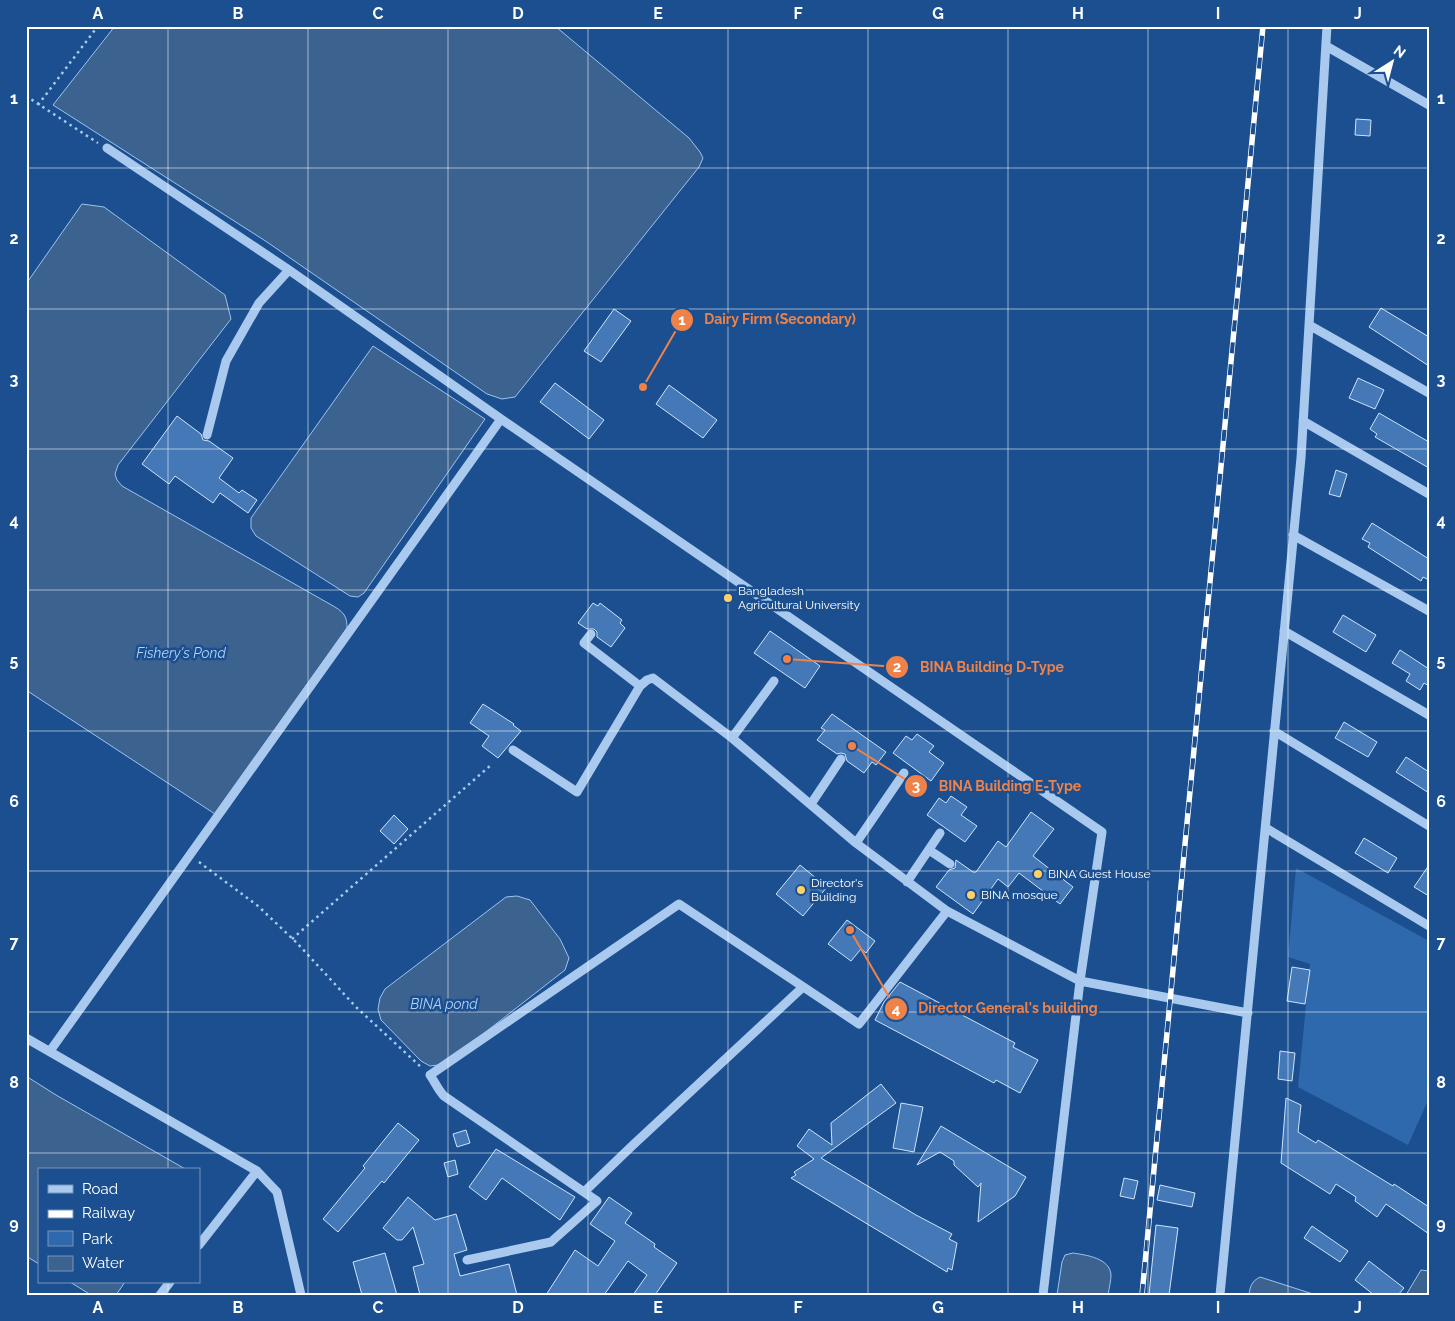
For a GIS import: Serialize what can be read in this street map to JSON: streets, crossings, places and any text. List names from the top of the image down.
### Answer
{
  "water": ["Fishery's Pond", "BINA pond"],
  "places": [
    "Dairy Firm (Secondary)",
    "Bangladesh Agricultural University",
    "BINA Building D-Type",
    "BINA Building E-Type",
    "BINA Guest House",
    "Director's Building",
    "BINA mosque",
    "Director General's building"
  ],
  "legend": [
    "Road",
    "Railway",
    "Park",
    "Water"
  ],
  "north": "top right",
  "grid": {
    "columns": [
      "A",
      "B",
      "C",
      "D",
      "E",
      "F",
      "G",
      "H",
      "I",
      "J"
    ],
    "rows": [
      "1",
      "2",
      "3",
      "4",
      "5",
      "6",
      "7",
      "8",
      "9"
    ]
  }
}
